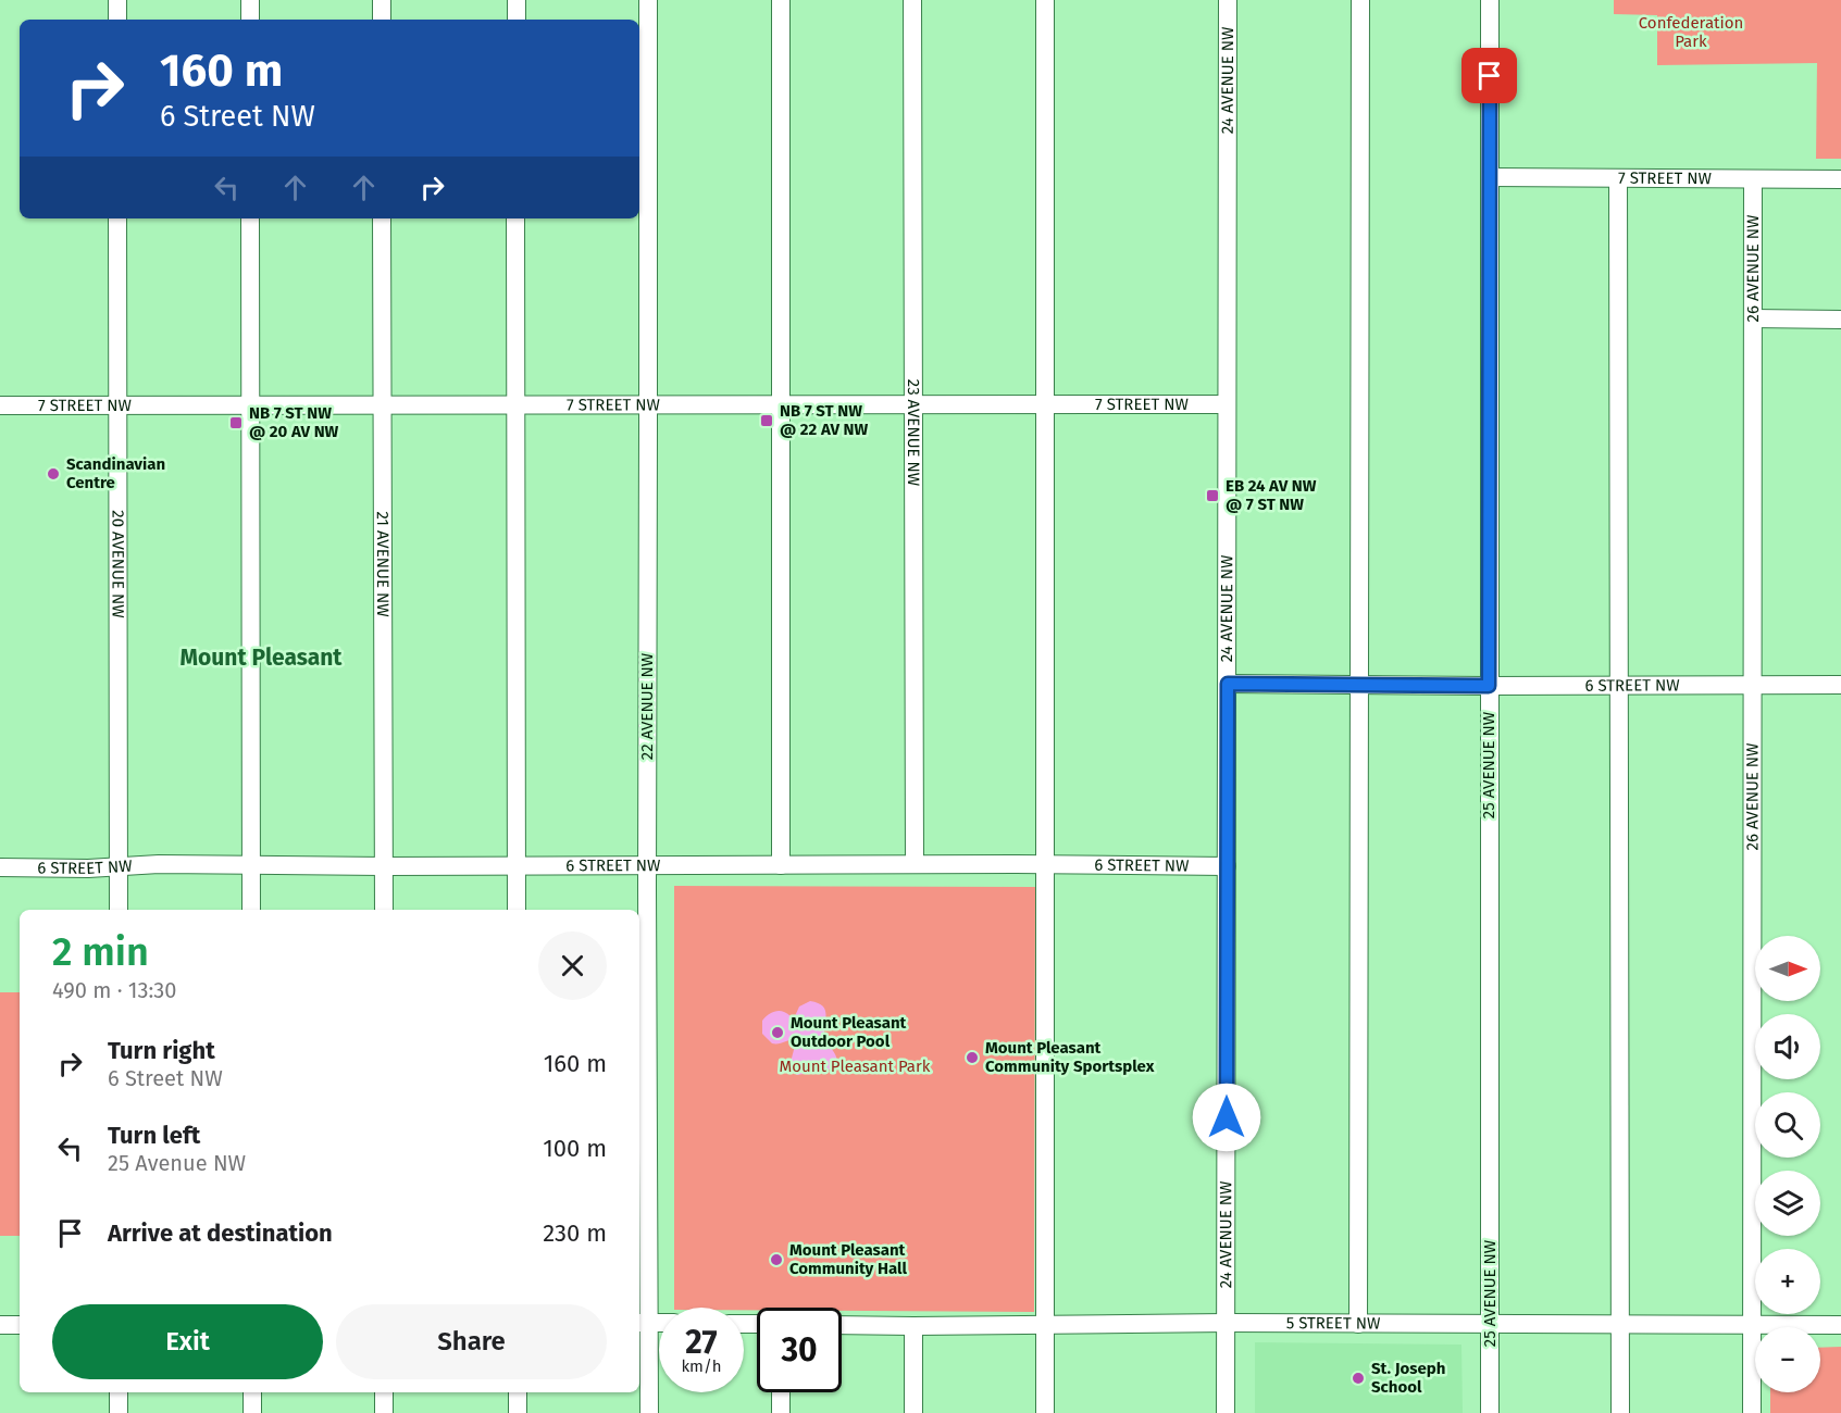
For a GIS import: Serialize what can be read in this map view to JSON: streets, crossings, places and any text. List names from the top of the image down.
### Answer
{
  "streets": {
    "street": [
      "24 AVENUE NW",
      "7 STREET NW",
      "26 AVENUE NW",
      "23 AVENUE NW",
      "20 AVENUE NW",
      "21 AVENUE NW",
      "6 STREET NW",
      "22 AVENUE NW",
      "25 AVENUE NW",
      "5 STREET NW"
    ]
  },
  "crossings": [
    ["24 AVENUE NW", "7 STREET NW"],
    ["24 AVENUE NW", "6 STREET NW"],
    ["24 AVENUE NW", "5 STREET NW"],
    ["7 STREET NW", "26 AVENUE NW"],
    ["7 STREET NW", "23 AVENUE NW"],
    ["7 STREET NW", "20 AVENUE NW"],
    ["7 STREET NW", "21 AVENUE NW"],
    ["7 STREET NW", "22 AVENUE NW"],
    ["7 STREET NW", "25 AVENUE NW"],
    ["26 AVENUE NW", "6 STREET NW"],
    ["26 AVENUE NW", "5 STREET NW"],
    ["23 AVENUE NW", "6 STREET NW"],
    ["20 AVENUE NW", "6 STREET NW"],
    ["21 AVENUE NW", "6 STREET NW"],
    ["6 STREET NW", "22 AVENUE NW"],
    ["6 STREET NW", "25 AVENUE NW"],
    ["25 AVENUE NW", "5 STREET NW"]
  ],
  "districts": ["Mount Pleasant"],
  "parks": ["Confederation Park", "Mount Pleasant Park"],
  "places": {
    "transit": ["NB 7 ST NW @ 22 AV NW", "NB 7 ST NW @ 20 AV NW", "EB 24 AV NW @ 7 ST NW"],
    "other": [
      "Scandinavian Centre",
      "Mount Pleasant Outdoor Pool",
      "Mount Pleasant Community Sportsplex",
      "Mount Pleasant Community Hall",
      "St. Joseph School"
    ]
  },
  "north": "right",
  "page": {
    "turn": ["160 m", "6 Street NW"],
    "heading": ["2 min", "490 m · 13:30"],
    "map_buttons": ["+", "−"],
    "list": [
      {
        "name": "Turn right",
        "note": "6 Street NW",
        "value": "160 m"
      },
      {
        "name": "Turn left",
        "note": "25 Avenue NW",
        "value": "100 m"
      },
      {
        "name": "Arrive at destination",
        "value": "230 m"
      }
    ],
    "buttons": ["Exit", "Share"],
    "speed": "27 km/h",
    "limit": "30"
  }
}
